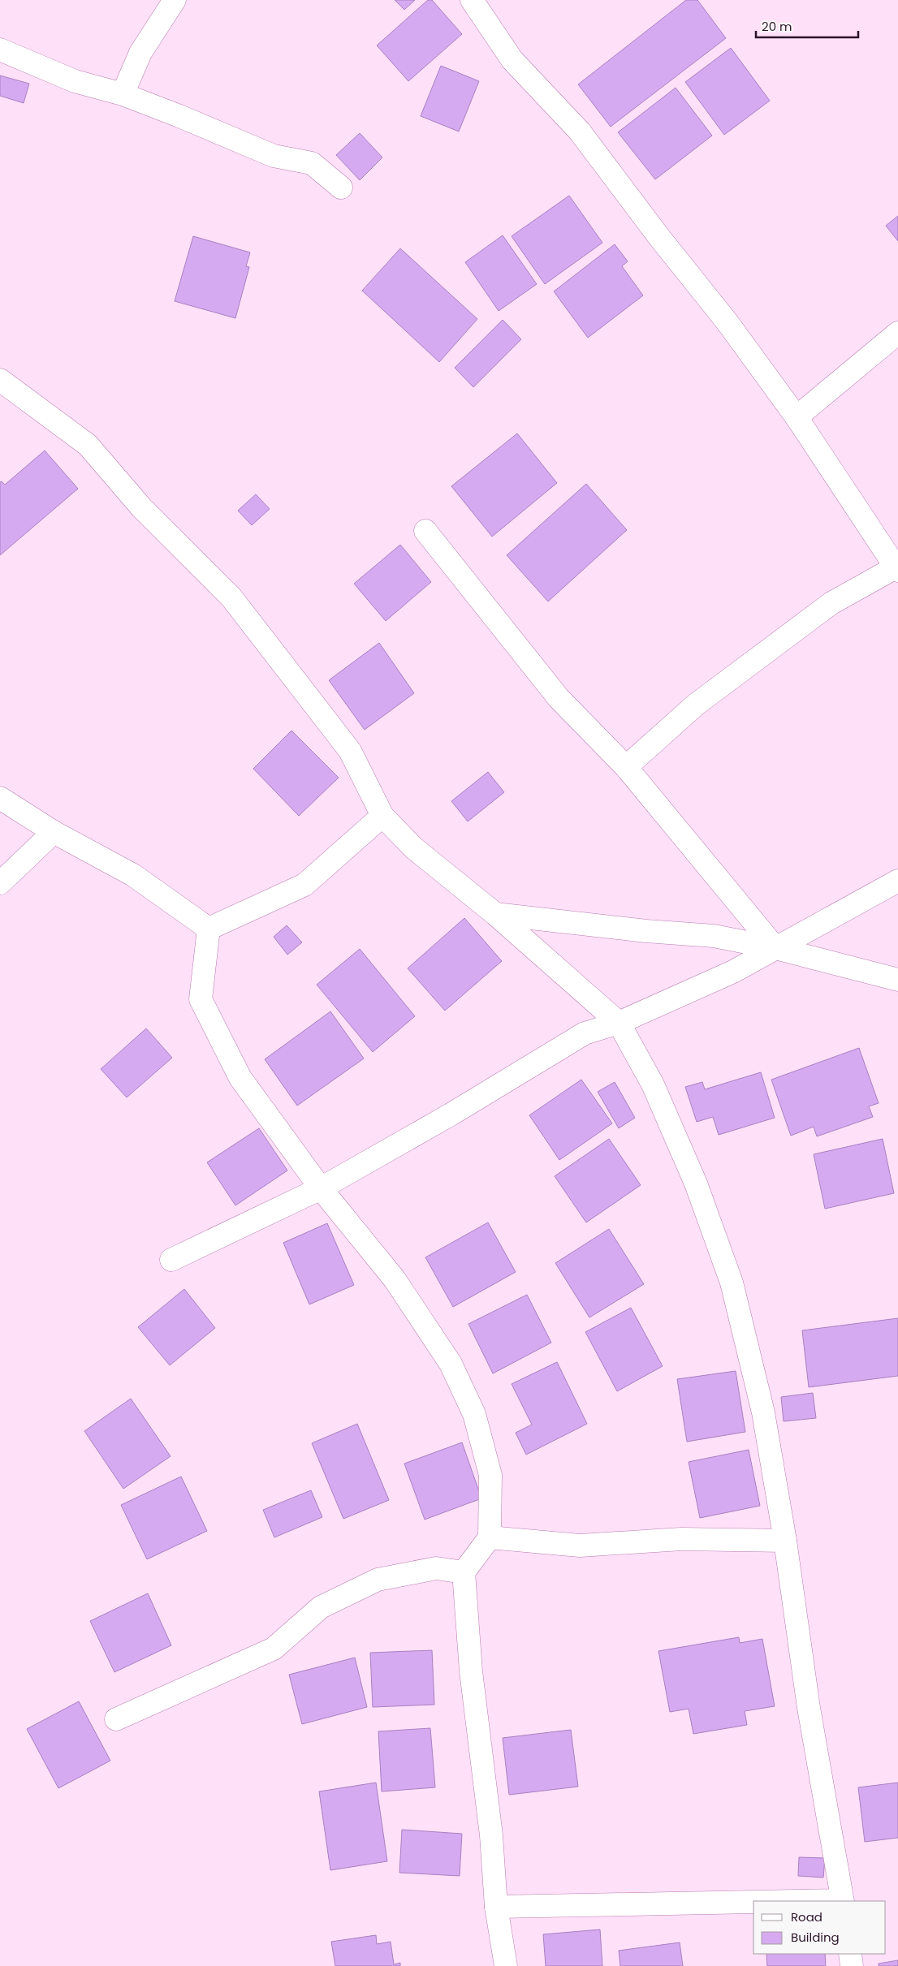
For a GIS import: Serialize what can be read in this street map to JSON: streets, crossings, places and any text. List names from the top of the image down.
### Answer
{
  "legend": ["Road", "Building"],
  "scale_bar": "20 m"
}
